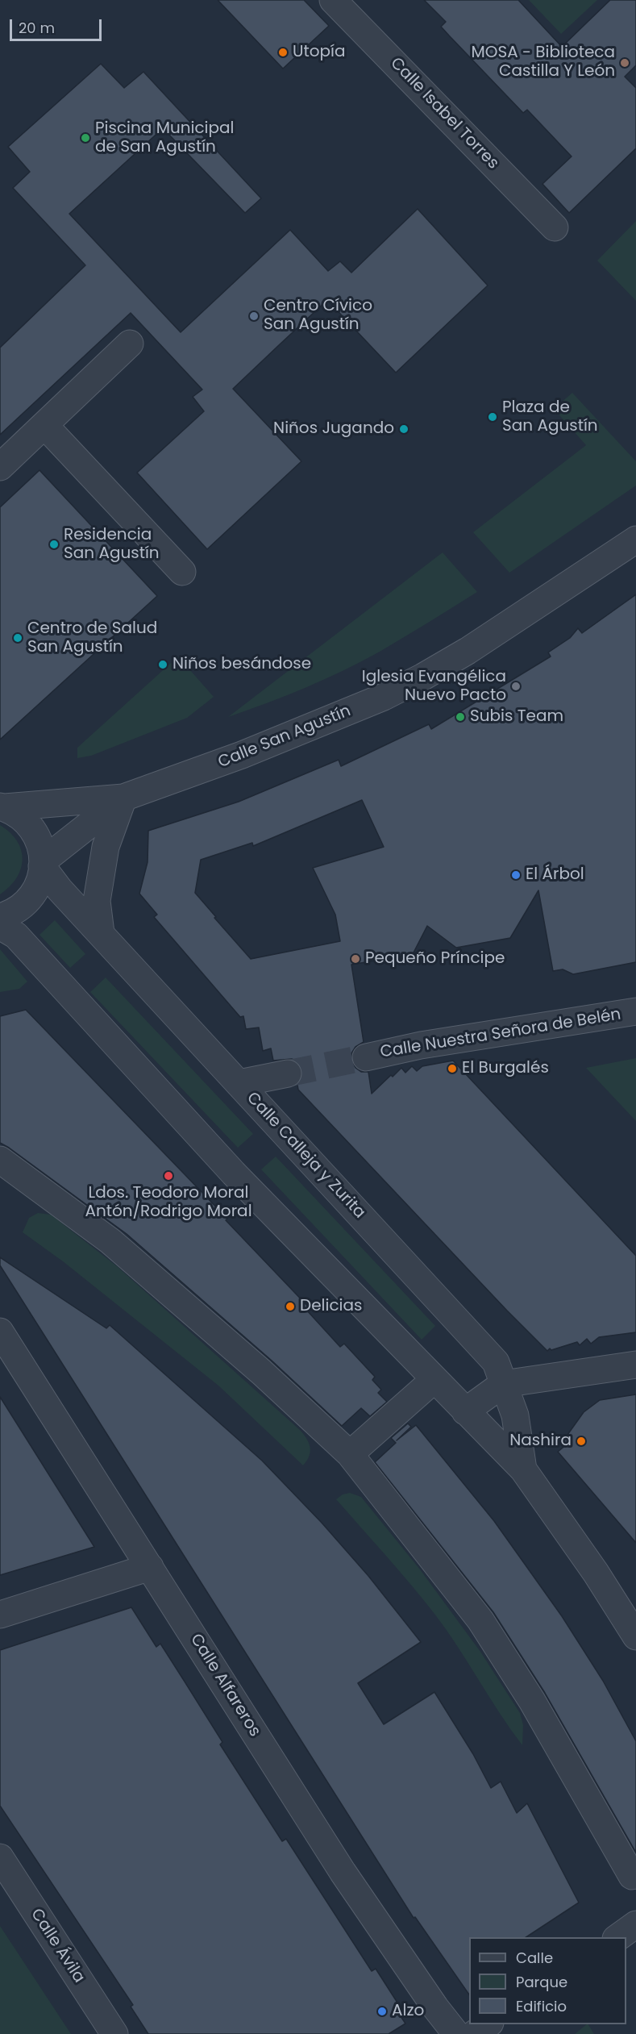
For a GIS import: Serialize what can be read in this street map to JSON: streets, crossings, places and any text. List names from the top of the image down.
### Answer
{
  "streets": {
    "street": [
      "Calle Isabel Torres",
      "Calle San Agustín",
      "Calle Nuestra Señora de Belén",
      "Calle Calleja y Zurita",
      "Calle Alfareros",
      "Calle Ávila"
    ]
  },
  "crossings": [
    ["Calle San Agustín", "Calle Calleja y Zurita"]
  ],
  "places": [
    "Utopía",
    "MOSA - Biblioteca Castilla Y León",
    "Piscina Municipal de San Agustín",
    "Centro Cívico San Agustín",
    "Plaza de San Agustín",
    "Niños Jugando",
    "Residencia San Agustín",
    "Centro de Salud San Agustín",
    "Niños besándose",
    "Iglesia Evangélica Nuevo Pacto",
    "Subis Team",
    "El Árbol",
    "Pequeño Príncipe",
    "El Burgalés",
    "Ldos. Teodoro Moral Antón/Rodrigo Moral",
    "Delicias",
    "Nashira",
    "Alzo"
  ],
  "legend": ["Calle", "Parque", "Edificio"],
  "scale_bar": "20 m"
}
